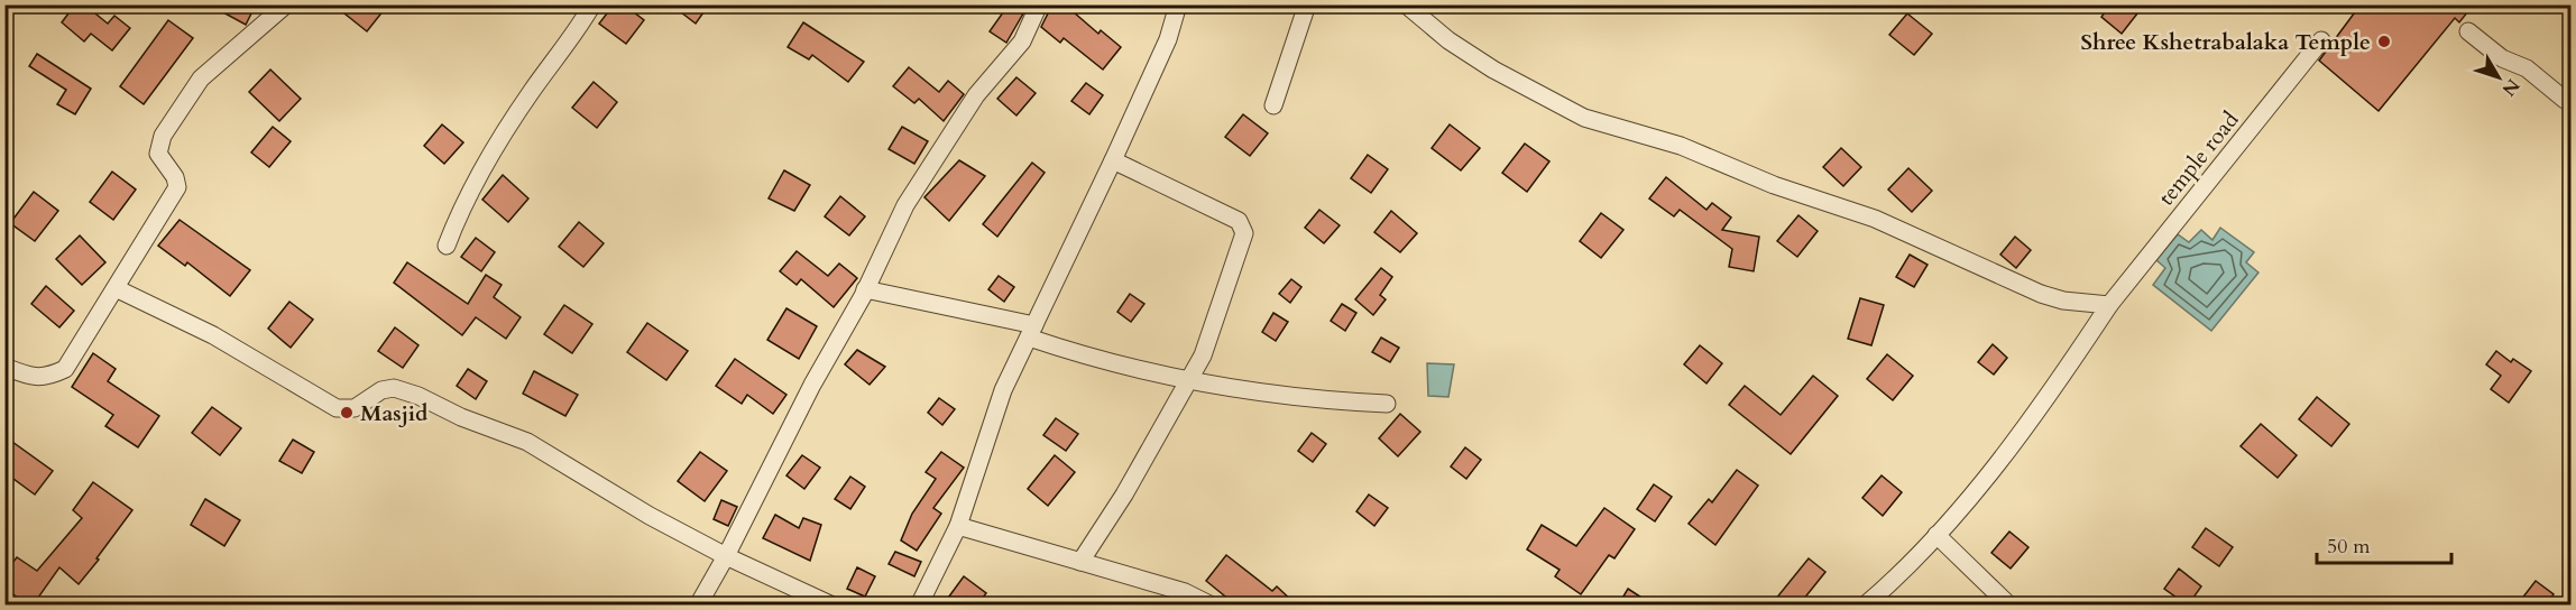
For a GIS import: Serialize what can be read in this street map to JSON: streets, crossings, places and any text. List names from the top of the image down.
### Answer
{
  "streets": {
    "street": ["temple road"]
  },
  "places": ["Shree Kshetrabalaka Temple", "Masjid"],
  "scale_bar": "50 m",
  "north": "bottom right"
}
